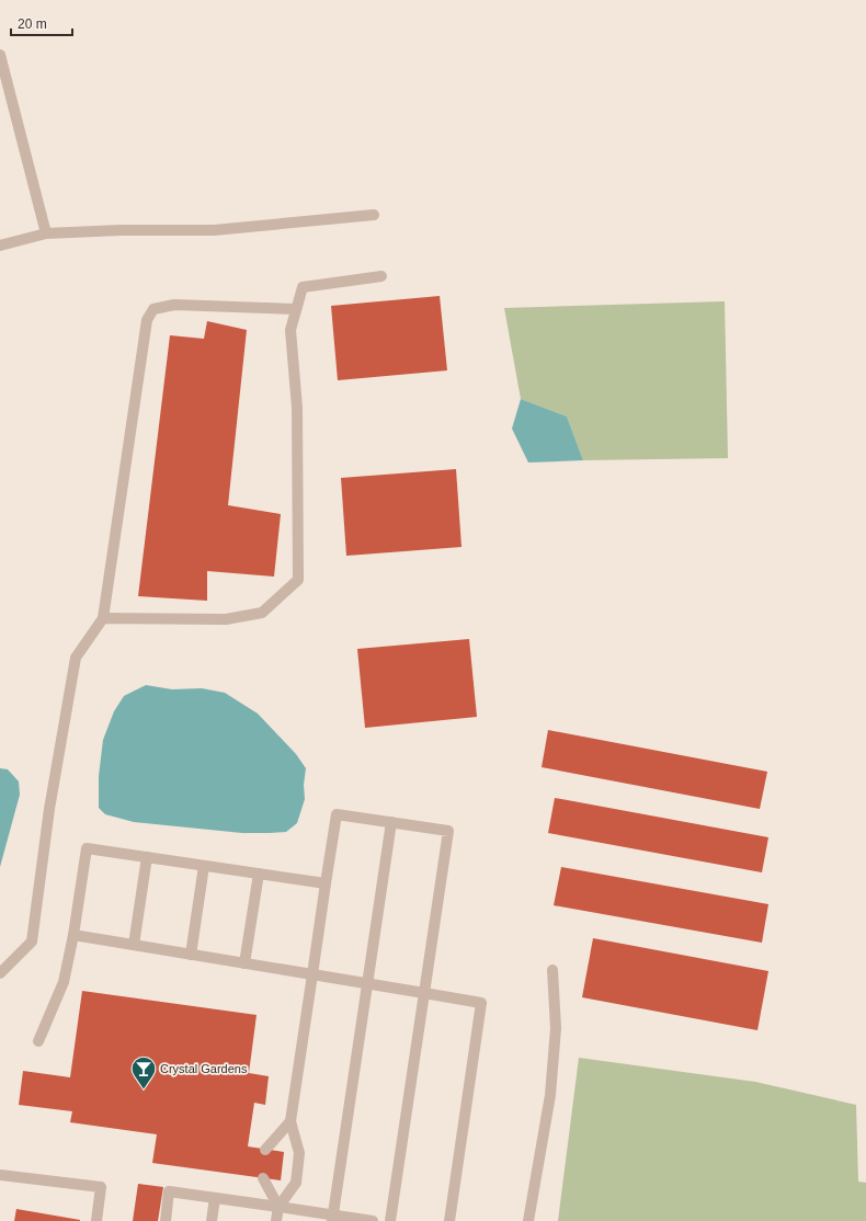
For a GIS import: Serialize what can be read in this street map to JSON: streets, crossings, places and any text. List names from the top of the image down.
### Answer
{
  "places": {
    "bar": ["Crystal Gardens"]
  },
  "scale_bar": "20 m"
}
